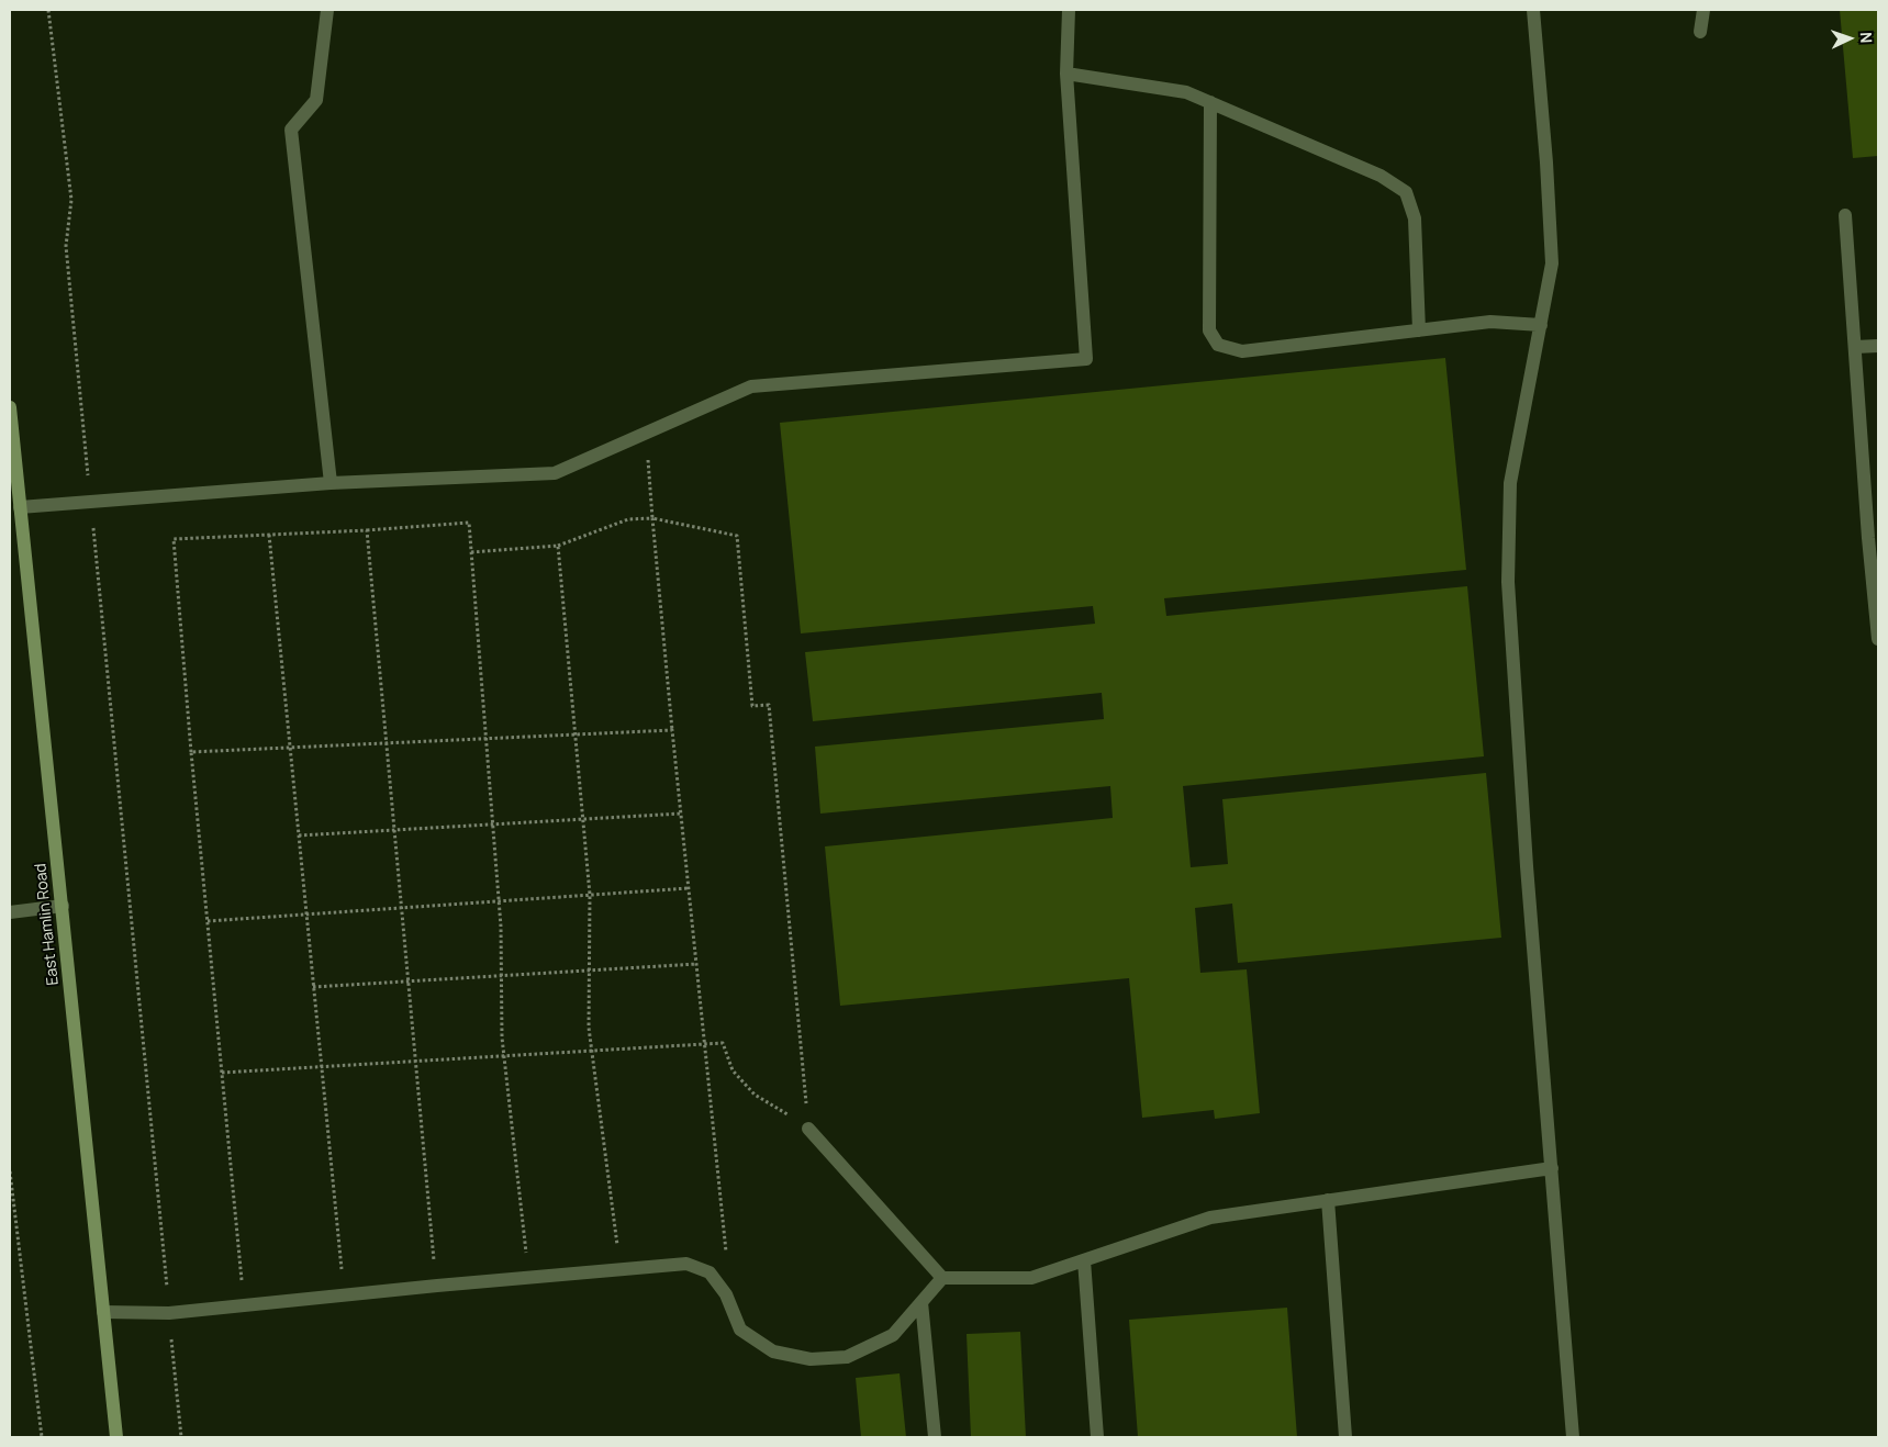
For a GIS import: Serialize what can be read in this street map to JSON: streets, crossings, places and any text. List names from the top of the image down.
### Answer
{
  "streets": {
    "street": ["East Hamlin Road"]
  },
  "north": "right"
}
